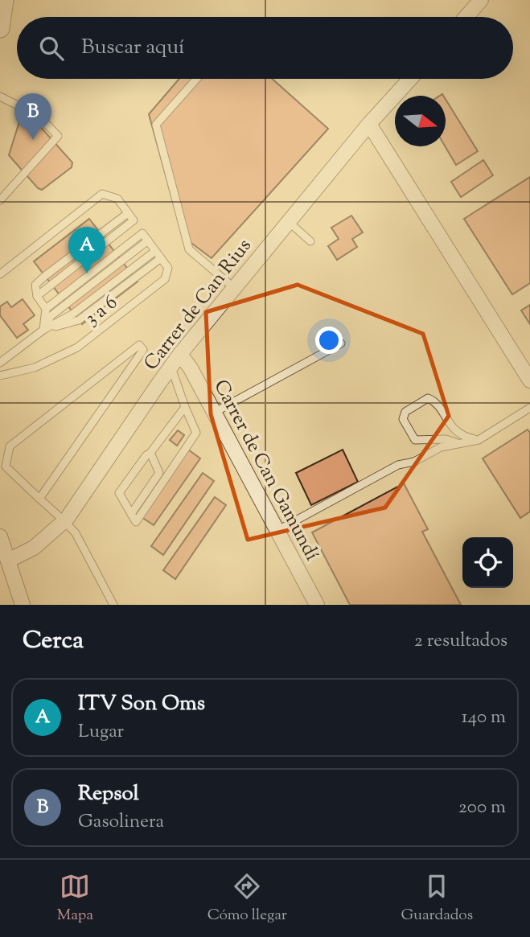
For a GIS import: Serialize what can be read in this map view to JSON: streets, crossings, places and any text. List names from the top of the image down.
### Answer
{
  "streets": {
    "street": ["Carrer de Can Rius", "Carrer de Can Gamundí"],
    "lane": ["3 a 6"]
  },
  "crossings": [
    ["Carrer de Can Rius", "Carrer de Can Gamundí"]
  ],
  "north": "right",
  "page": {
    "search": "Buscar aquí",
    "pins": ["B", "A"],
    "heading": ["Cerca", "2 resultados"],
    "list": [
      {
        "mark": "A",
        "name": "ITV Son Oms",
        "note": "Lugar",
        "value": "140 m"
      },
      {
        "mark": "B",
        "name": "Repsol",
        "note": "Gasolinera",
        "value": "200 m"
      }
    ],
    "nav": ["Mapa", "Cómo llegar", "Guardados"]
  }
}
